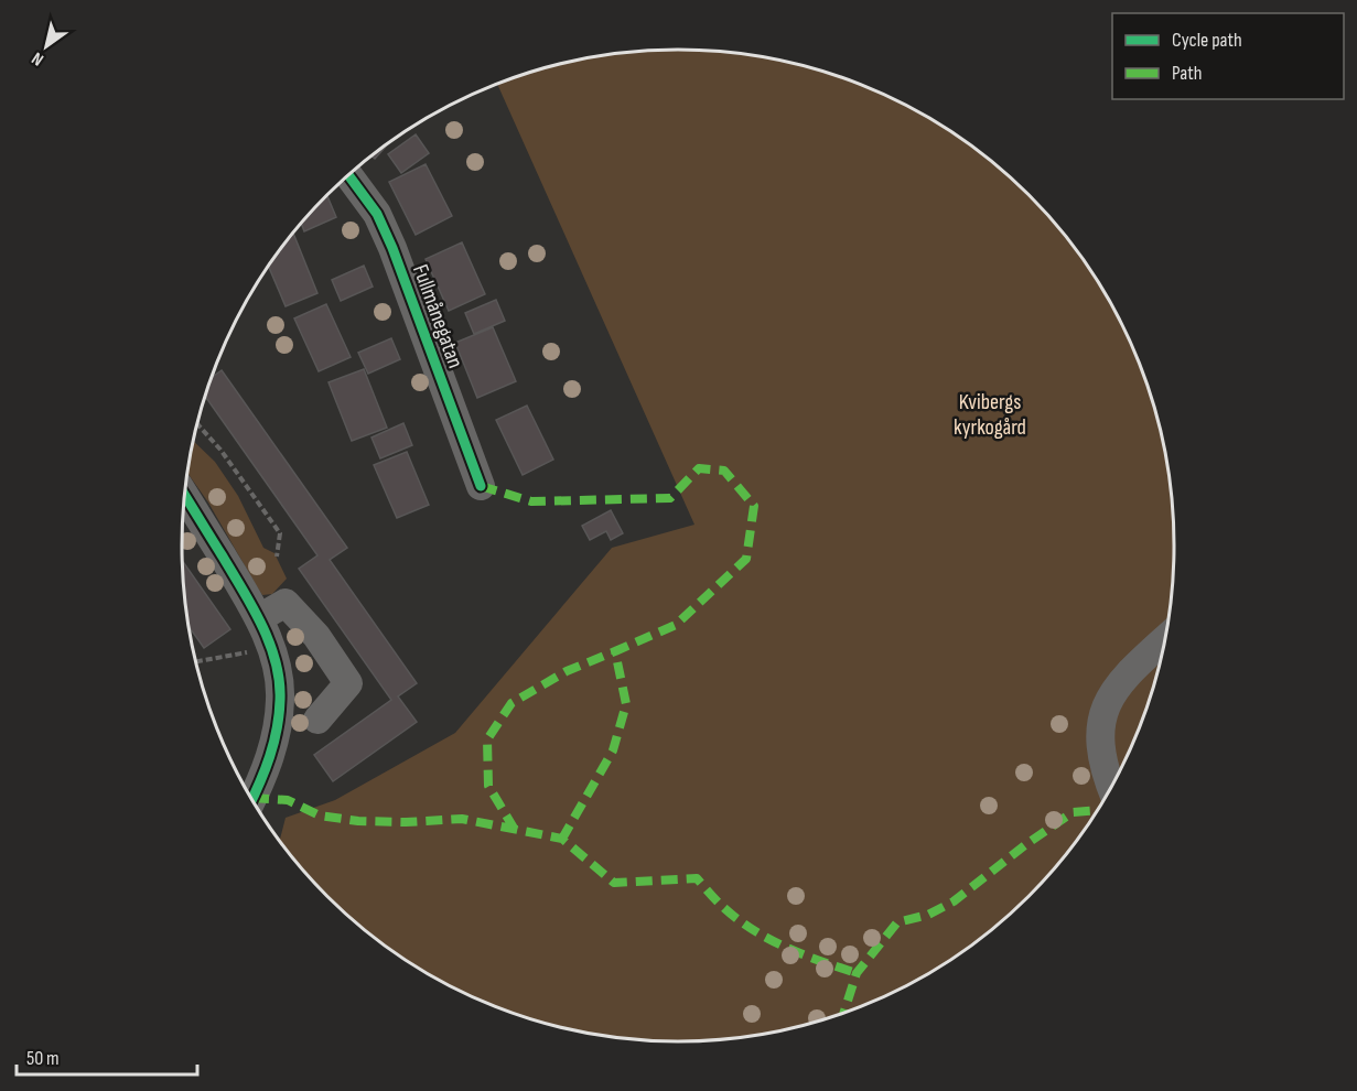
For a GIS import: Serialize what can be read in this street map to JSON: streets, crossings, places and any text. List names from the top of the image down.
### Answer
{
  "streets": {
    "street": ["Fullmånegatan"]
  },
  "parks": ["Kvibergs kyrkogård"],
  "legend": ["Cycle path", "Path"],
  "scale_bar": "50 m",
  "north": "bottom left"
}
